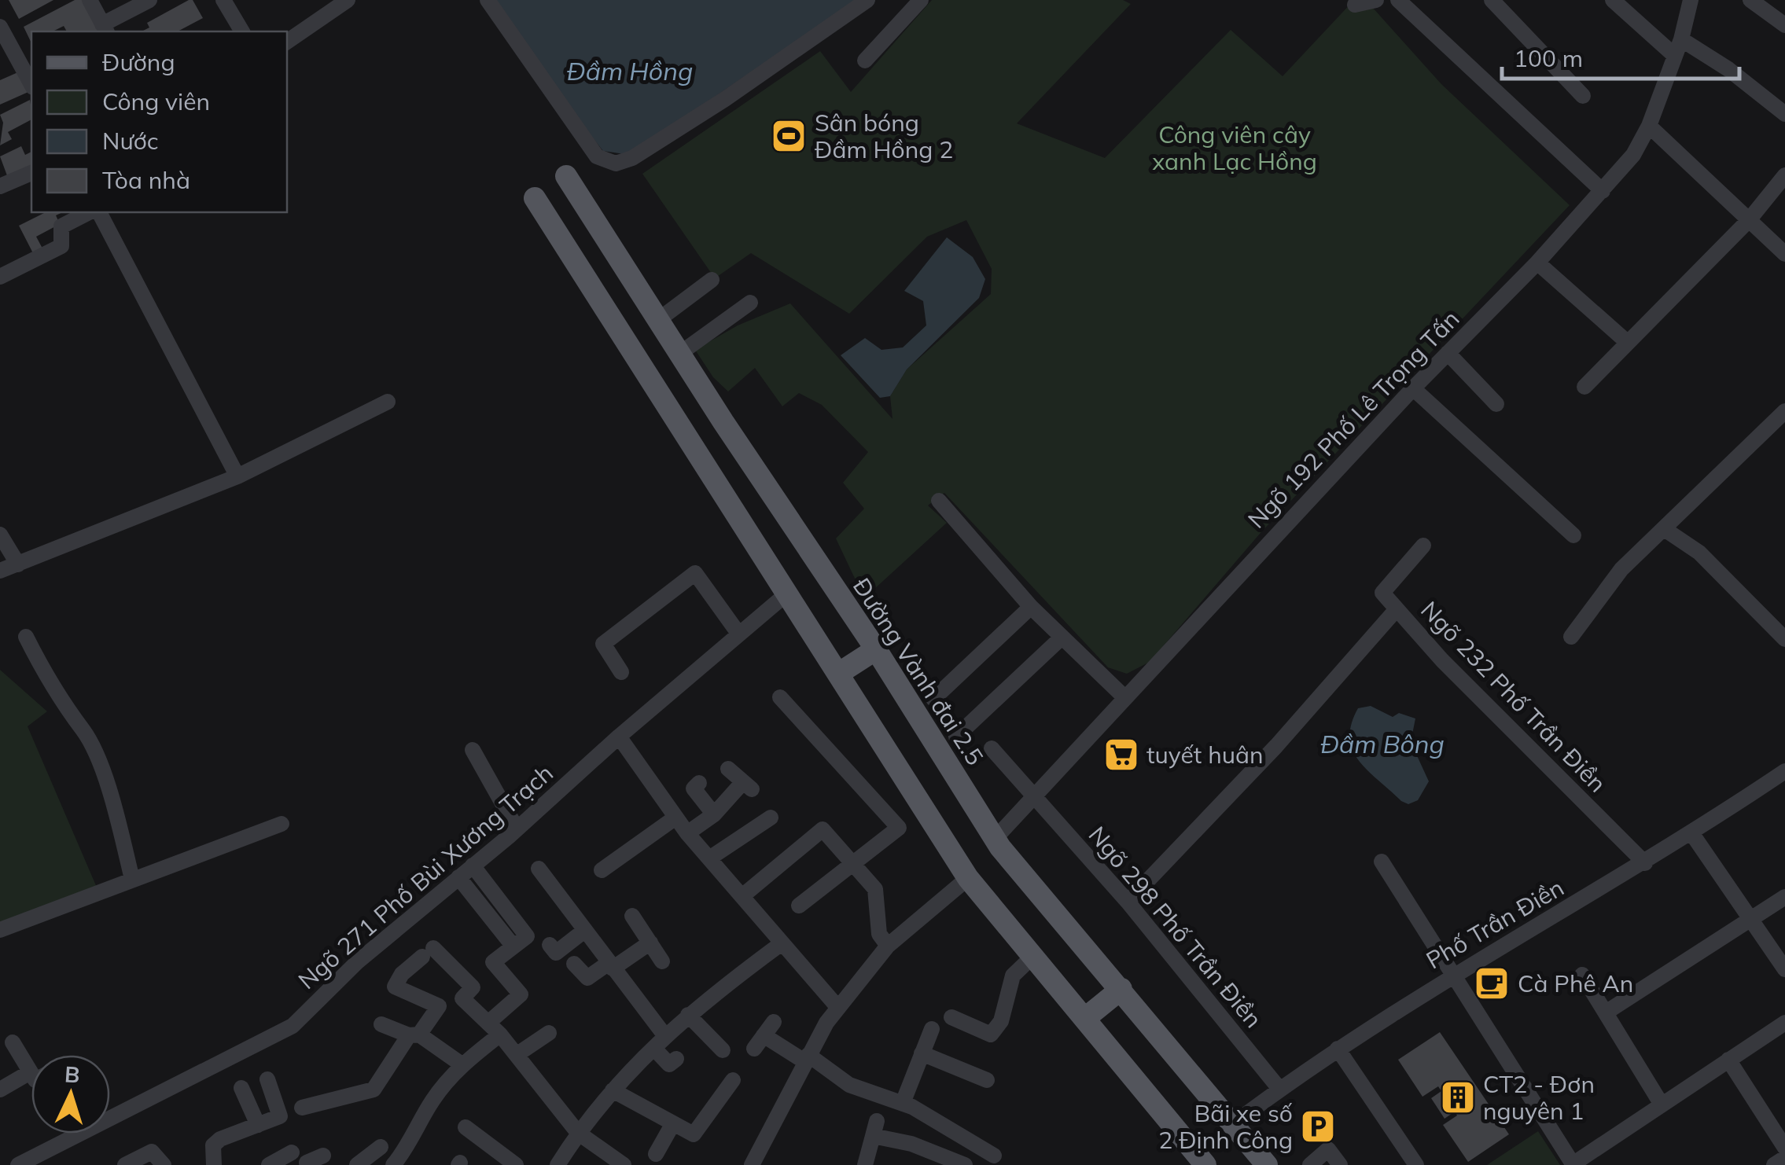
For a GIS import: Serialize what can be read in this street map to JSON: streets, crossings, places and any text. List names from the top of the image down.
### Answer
{
  "streets": {
    "main road": ["Đường Vành đai 2.5"],
    "street": [
      "Ngõ 192 Phố Lê Trọng Tấn",
      "Ngõ 232 Phố Trần Điền",
      "Ngõ 271 Phố Bùi Xương Trạch",
      "Phố Trần Điền",
      "Ngõ 298 Phố Trần Điền"
    ]
  },
  "crossings": [
    ["Ngõ 192 Phố Lê Trọng Tấn", "Đường Vành đai 2.5"],
    ["Ngõ 192 Phố Lê Trọng Tấn", "Ngõ 298 Phố Trần Điền"],
    ["Đường Vành đai 2.5", "Phố Trần Điền"],
    ["Ngõ 232 Phố Trần Điền", "Phố Trần Điền"],
    ["Ngõ 232 Phố Trần Điền", "Ngõ 298 Phố Trần Điền"],
    ["Phố Trần Điền", "Ngõ 298 Phố Trần Điền"]
  ],
  "water": ["Đầm Hồng", "Đầm Bông"],
  "parks": ["Công viên cây xanh Lạc Hồng"],
  "places": {
    "sports": ["Sân bóng Đầm Hồng 2"],
    "supermarket": ["tuyết huân"],
    "cafe": ["Cà Phê An"],
    "building": ["CT2 - Đơn nguyên 1"],
    "parking": ["Bãi xe số 2 Định Công"]
  },
  "legend": [
    "Đường",
    "Công viên",
    "Nước",
    "Tòa nhà"
  ],
  "scale_bar": "100 m",
  "north": "top"
}
